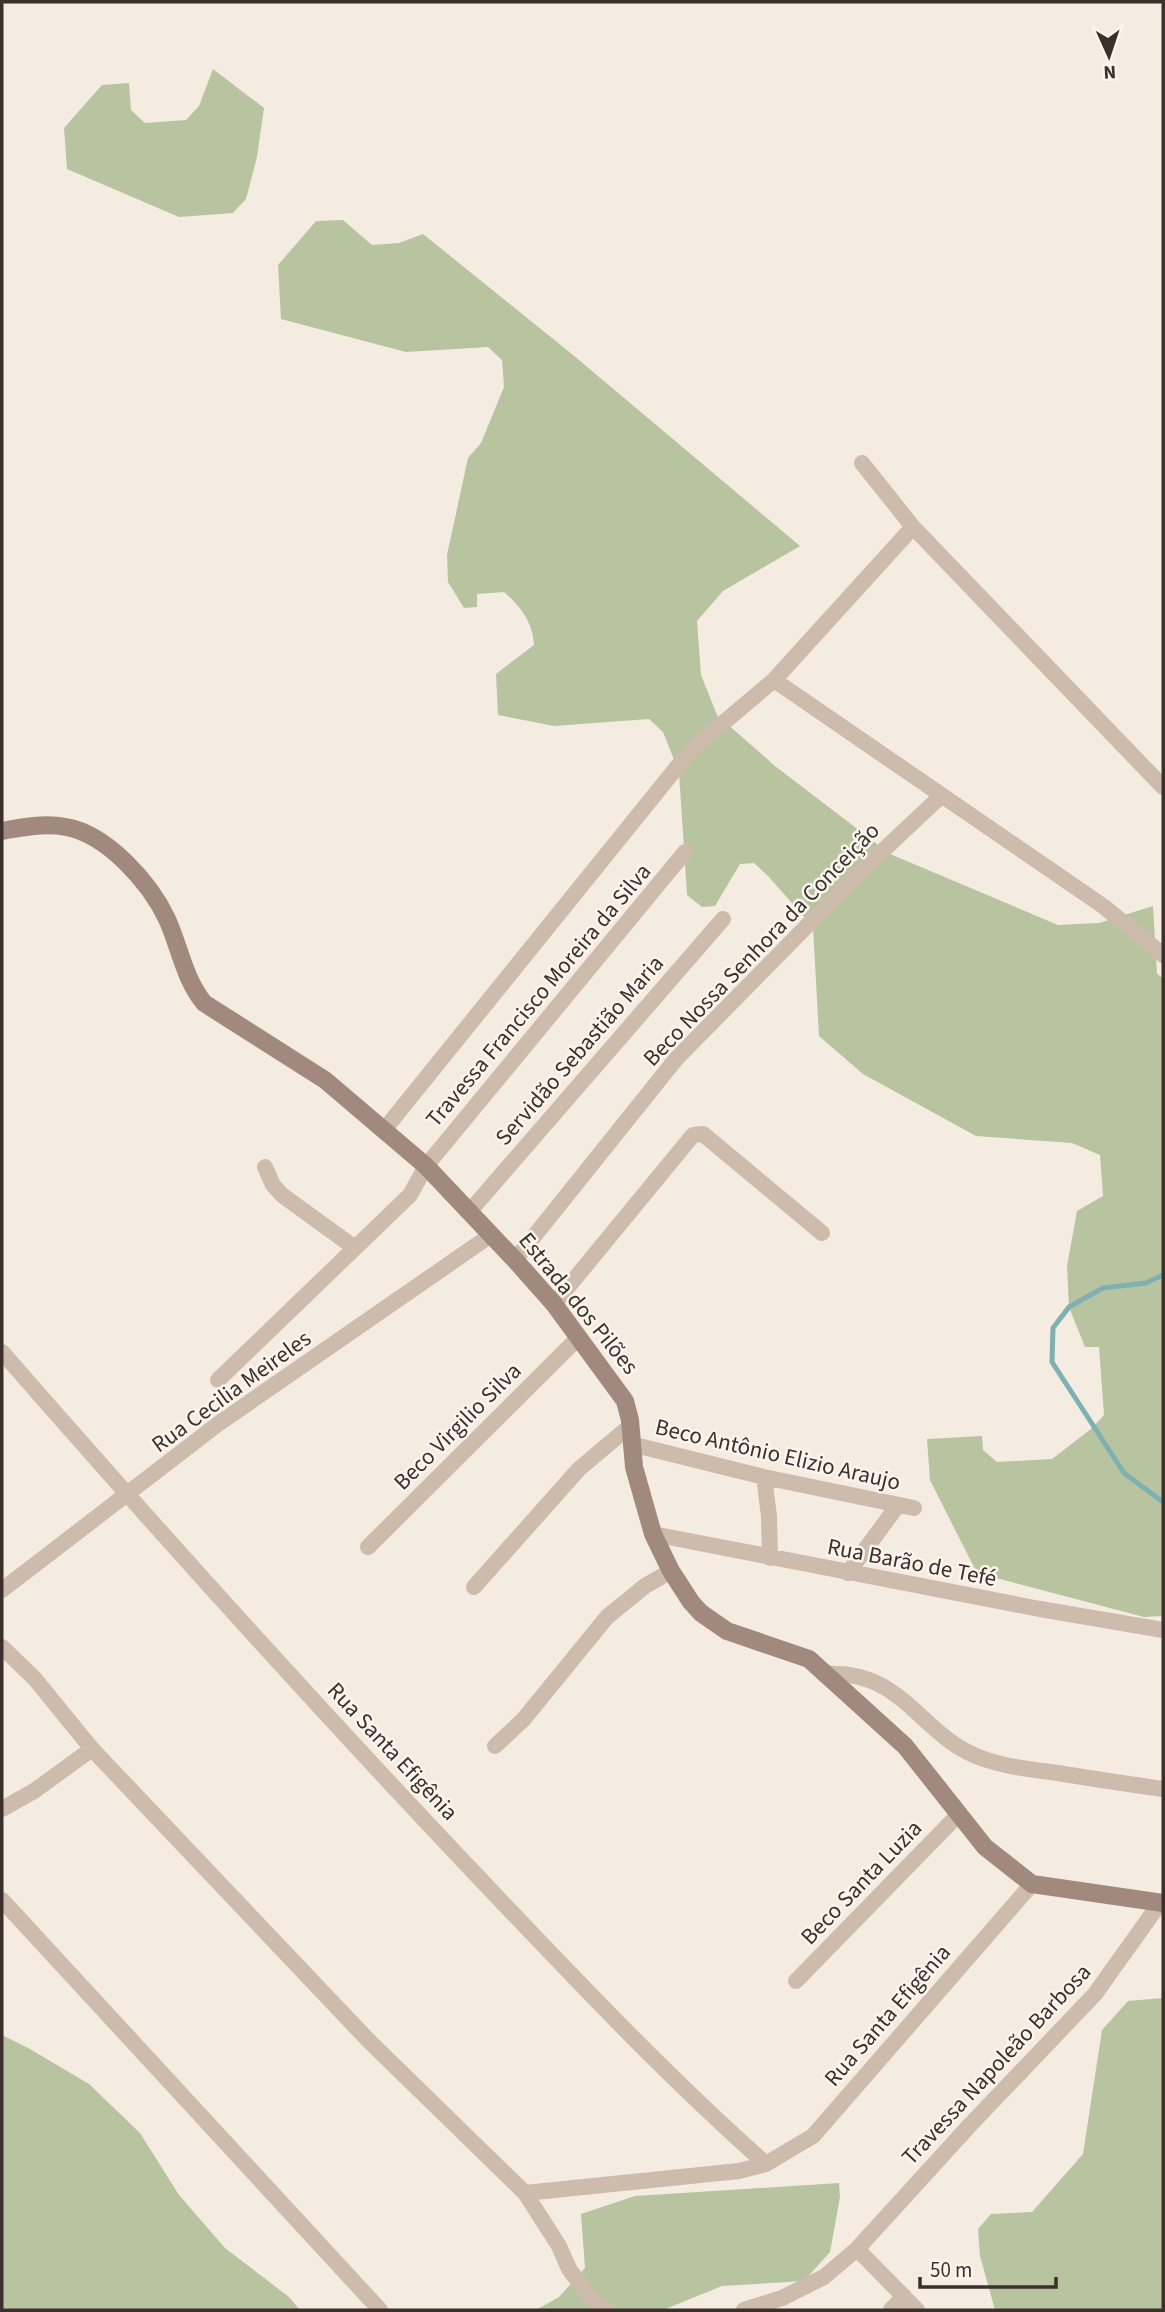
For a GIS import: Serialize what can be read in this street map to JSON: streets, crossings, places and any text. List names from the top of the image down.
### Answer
{
  "streets": {
    "street": [
      "Beco Nossa Senhora da Conceição",
      "Travessa Francisco Moreira da Silva",
      "Servidão Sebastião Maria",
      "Estrada dos Pilões",
      "Rua Cecilia Meireles",
      "Beco Virgilio Silva",
      "Beco Antônio Elizio Araujo",
      "Rua Barão de Tefé",
      "Rua Santa Efigênia",
      "Beco Santa Luzia",
      "Travessa Napoleão Barbosa"
    ]
  },
  "crossings": [
    ["Beco Nossa Senhora da Conceição", "Estrada dos Pilões"],
    ["Travessa Francisco Moreira da Silva", "Estrada dos Pilões"],
    ["Servidão Sebastião Maria", "Estrada dos Pilões"],
    ["Estrada dos Pilões", "Rua Cecilia Meireles"],
    ["Estrada dos Pilões", "Beco Virgilio Silva"],
    ["Estrada dos Pilões", "Beco Antônio Elizio Araujo"],
    ["Estrada dos Pilões", "Rua Barão de Tefé"],
    ["Estrada dos Pilões", "Rua Santa Efigênia"],
    ["Estrada dos Pilões", "Beco Santa Luzia"],
    ["Rua Cecilia Meireles", "Rua Santa Efigênia"],
    ["Beco Antônio Elizio Araujo", "Rua Barão de Tefé"]
  ],
  "scale_bar": "50 m",
  "north": "bottom"
}
